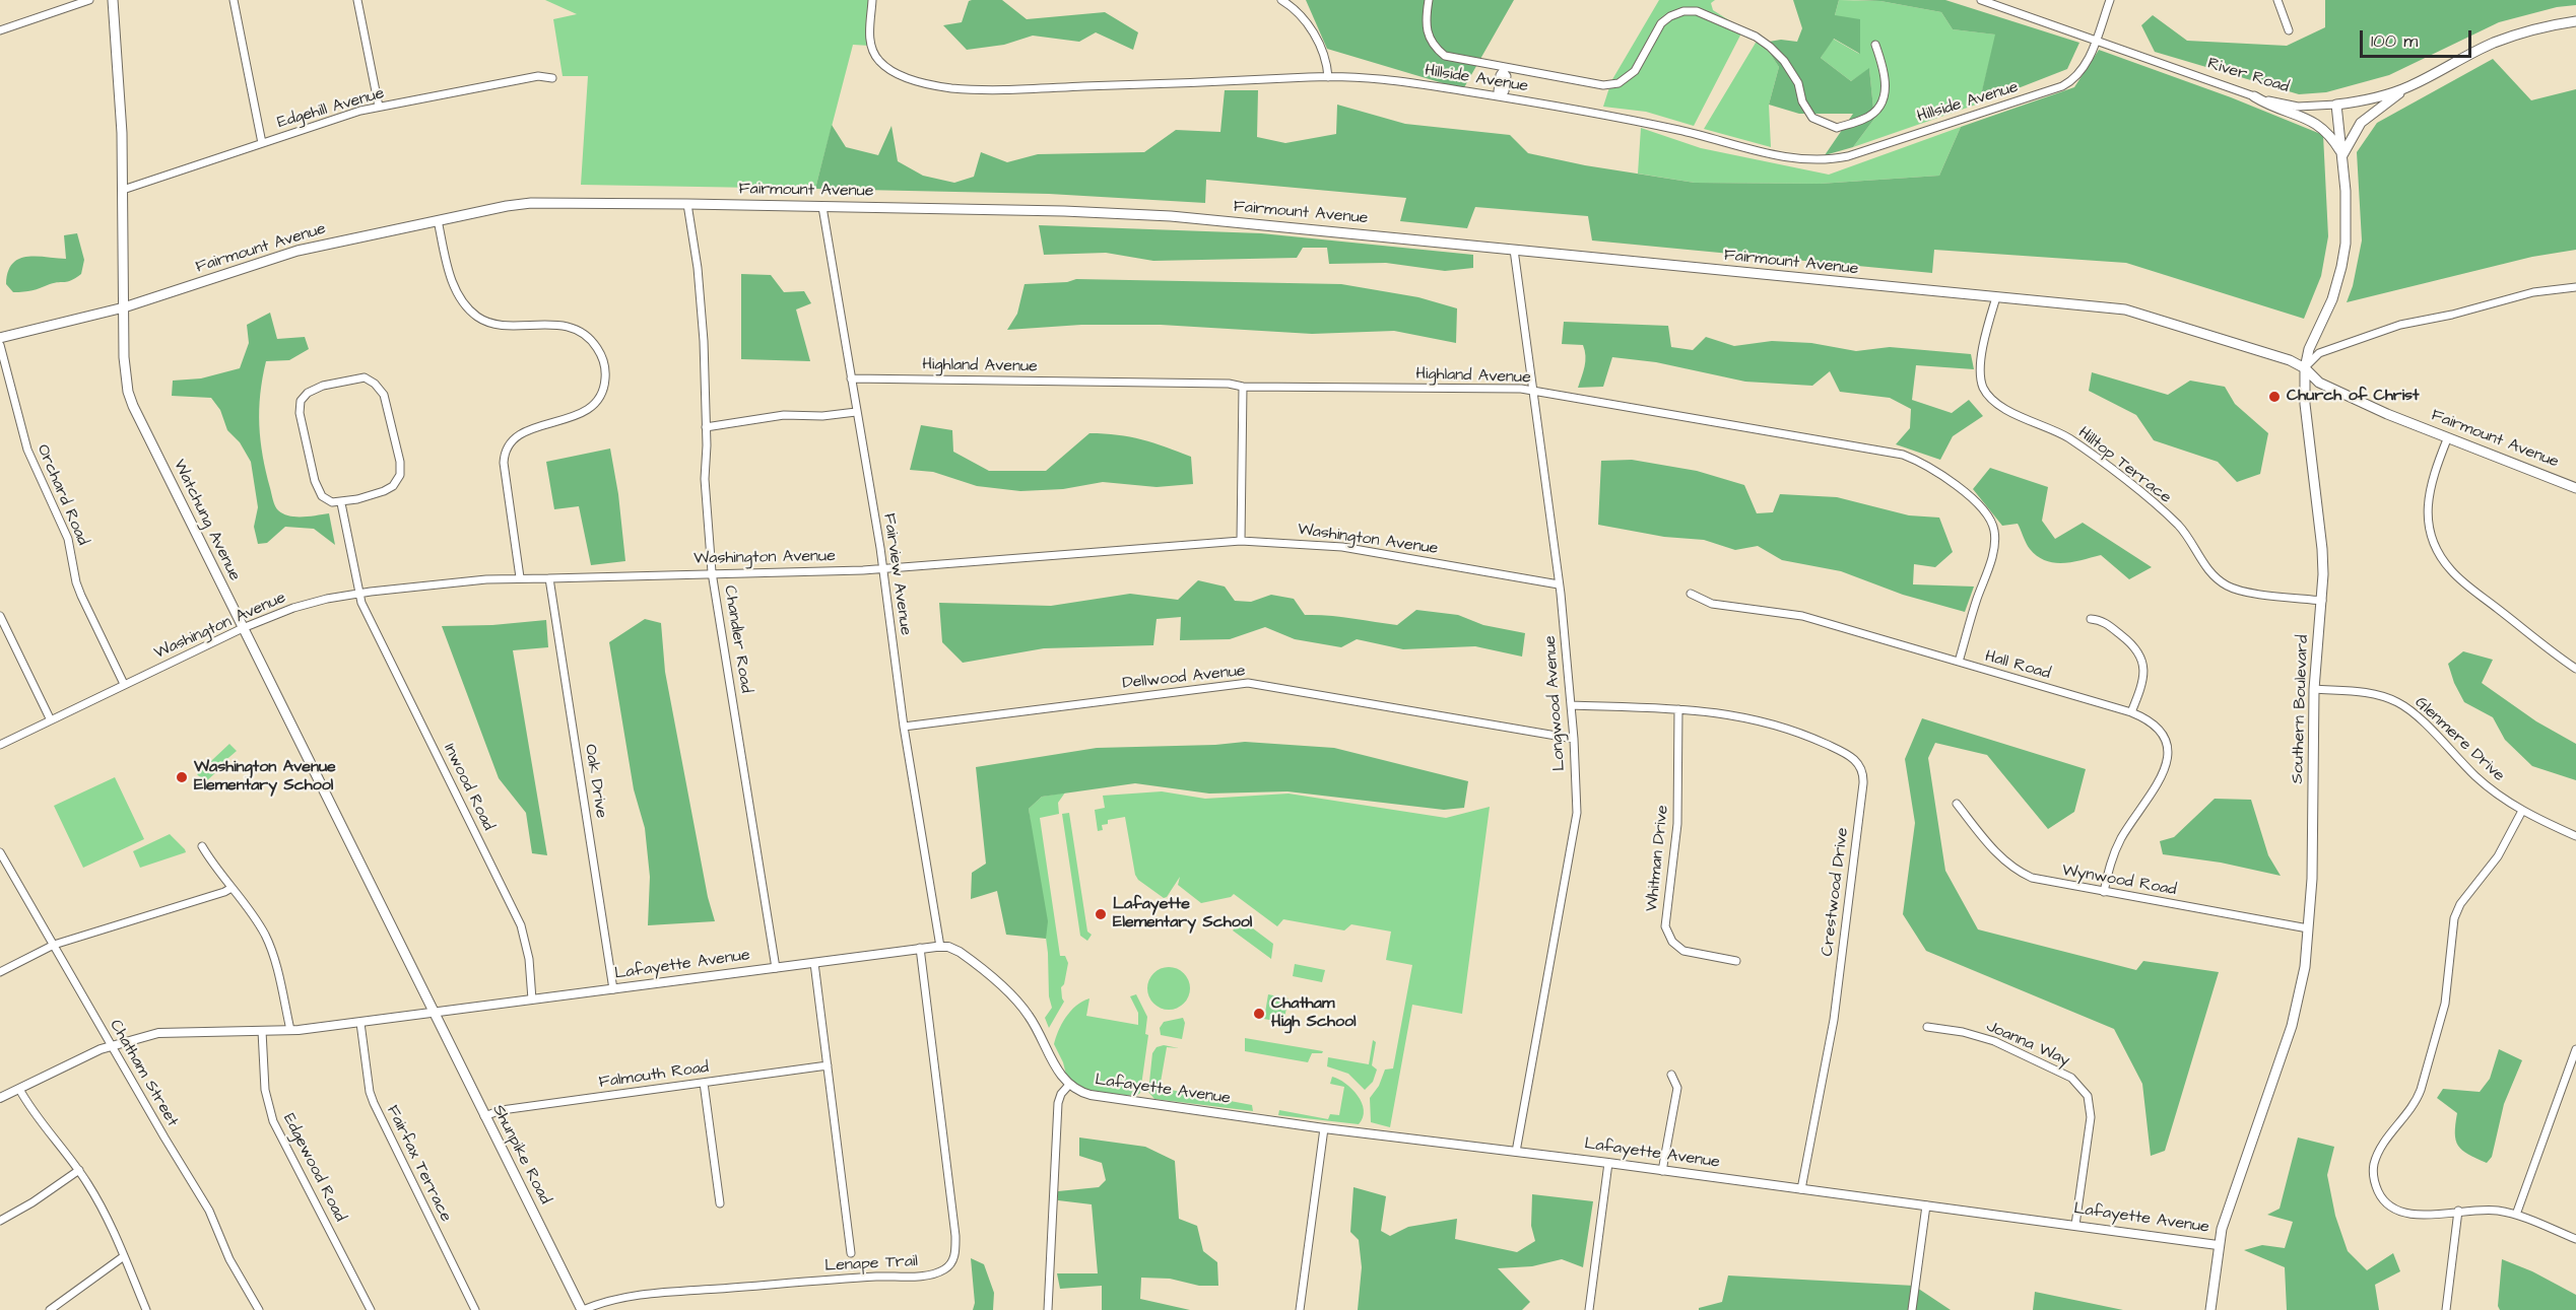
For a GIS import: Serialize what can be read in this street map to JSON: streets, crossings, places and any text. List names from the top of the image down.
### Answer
{
  "streets": {
    "main road": [
      "River Road",
      "Fairmount Avenue",
      "Watchung Avenue",
      "Southern Boulevard",
      "Shunpike Road"
    ],
    "street": [
      "Hillside Avenue",
      "Edgehill Avenue",
      "Highland Avenue",
      "Hilltop Terrace",
      "Orchard Road",
      "Washington Avenue",
      "Fairview Avenue",
      "Chandler Road",
      "Hall Road",
      "Dellwood Avenue",
      "Longwood Avenue",
      "Glenmere Drive",
      "Oak Drive",
      "Inwood Road",
      "Whitman Drive",
      "Wynwood Road",
      "Crestwood Drive",
      "Lafayette Avenue",
      "Joanna Way",
      "Chatham Street",
      "Falmouth Road",
      "Fairfax Terrace",
      "Edgewood Road",
      "Lenape Trail"
    ]
  },
  "crossings": [
    ["River Road", "Hillside Avenue"],
    ["River Road", "Southern Boulevard"],
    ["Edgehill Avenue", "Watchung Avenue"],
    ["Fairmount Avenue", "Hilltop Terrace"],
    ["Fairmount Avenue", "Watchung Avenue"],
    ["Fairmount Avenue", "Fairview Avenue"],
    ["Fairmount Avenue", "Chandler Road"],
    ["Fairmount Avenue", "Longwood Avenue"],
    ["Fairmount Avenue", "Southern Boulevard"],
    ["Highland Avenue", "Fairview Avenue"],
    ["Highland Avenue", "Hall Road"],
    ["Highland Avenue", "Longwood Avenue"],
    ["Hilltop Terrace", "Southern Boulevard"],
    ["Orchard Road", "Washington Avenue"],
    ["Watchung Avenue", "Washington Avenue"],
    ["Watchung Avenue", "Lafayette Avenue"],
    ["Watchung Avenue", "Shunpike Road"],
    ["Washington Avenue", "Fairview Avenue"],
    ["Washington Avenue", "Chandler Road"],
    ["Washington Avenue", "Longwood Avenue"],
    ["Washington Avenue", "Oak Drive"],
    ["Washington Avenue", "Inwood Road"],
    ["Fairview Avenue", "Dellwood Avenue"],
    ["Fairview Avenue", "Lafayette Avenue"],
    ["Chandler Road", "Lafayette Avenue"],
    ["Hall Road", "Wynwood Road"],
    ["Dellwood Avenue", "Longwood Avenue"],
    ["Longwood Avenue", "Crestwood Drive"],
    ["Longwood Avenue", "Lafayette Avenue"],
    ["Southern Boulevard", "Glenmere Drive"],
    ["Southern Boulevard", "Wynwood Road"],
    ["Southern Boulevard", "Lafayette Avenue"],
    ["Oak Drive", "Lafayette Avenue"],
    ["Inwood Road", "Lafayette Avenue"],
    ["Whitman Drive", "Crestwood Drive"],
    ["Crestwood Drive", "Lafayette Avenue"],
    ["Lafayette Avenue", "Joanna Way"],
    ["Lafayette Avenue", "Chatham Street"],
    ["Lafayette Avenue", "Shunpike Road"],
    ["Lafayette Avenue", "Fairfax Terrace"],
    ["Lafayette Avenue", "Edgewood Road"],
    ["Lafayette Avenue", "Lenape Trail"],
    ["Falmouth Road", "Shunpike Road"],
    ["Shunpike Road", "Lenape Trail"]
  ],
  "places": [
    "Church of Christ",
    "Washington Avenue Elementary School",
    "Lafayette Elementary School",
    "Chatham High School"
  ],
  "scale_bar": "100 m"
}
